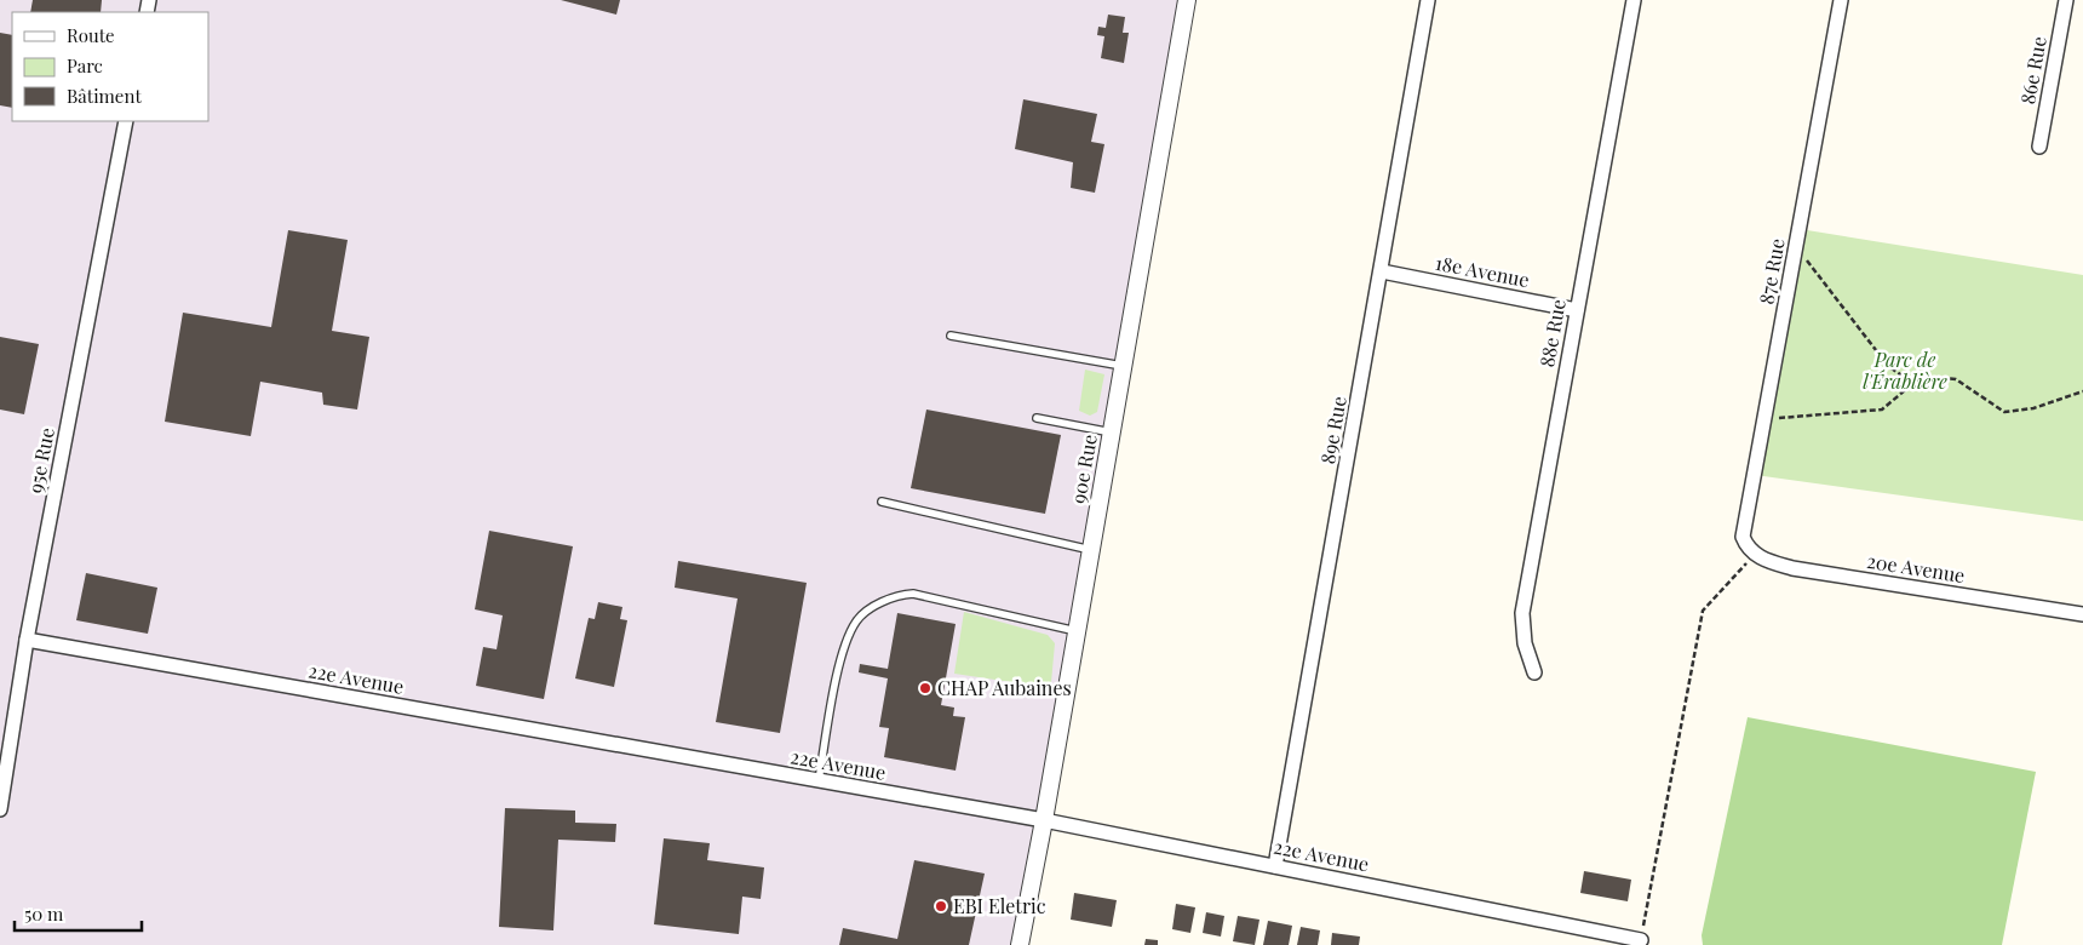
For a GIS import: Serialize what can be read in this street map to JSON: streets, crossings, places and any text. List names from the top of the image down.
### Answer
{
  "streets": {
    "street": [
      "86e Rue",
      "18e Avenue",
      "87e Rue",
      "88e Rue",
      "89e Rue",
      "95e Rue",
      "90e Rue",
      "20e Avenue",
      "22e Avenue"
    ]
  },
  "crossings": [
    ["18e Avenue", "88e Rue"],
    ["18e Avenue", "89e Rue"],
    ["87e Rue", "20e Avenue"],
    ["89e Rue", "22e Avenue"],
    ["95e Rue", "22e Avenue"],
    ["90e Rue", "22e Avenue"]
  ],
  "parks": ["Parc de l'Érablière"],
  "places": ["CHAP Aubaines", "EBI Eletric"],
  "legend": ["Route", "Parc", "Bâtiment"],
  "scale_bar": "50 m"
}
